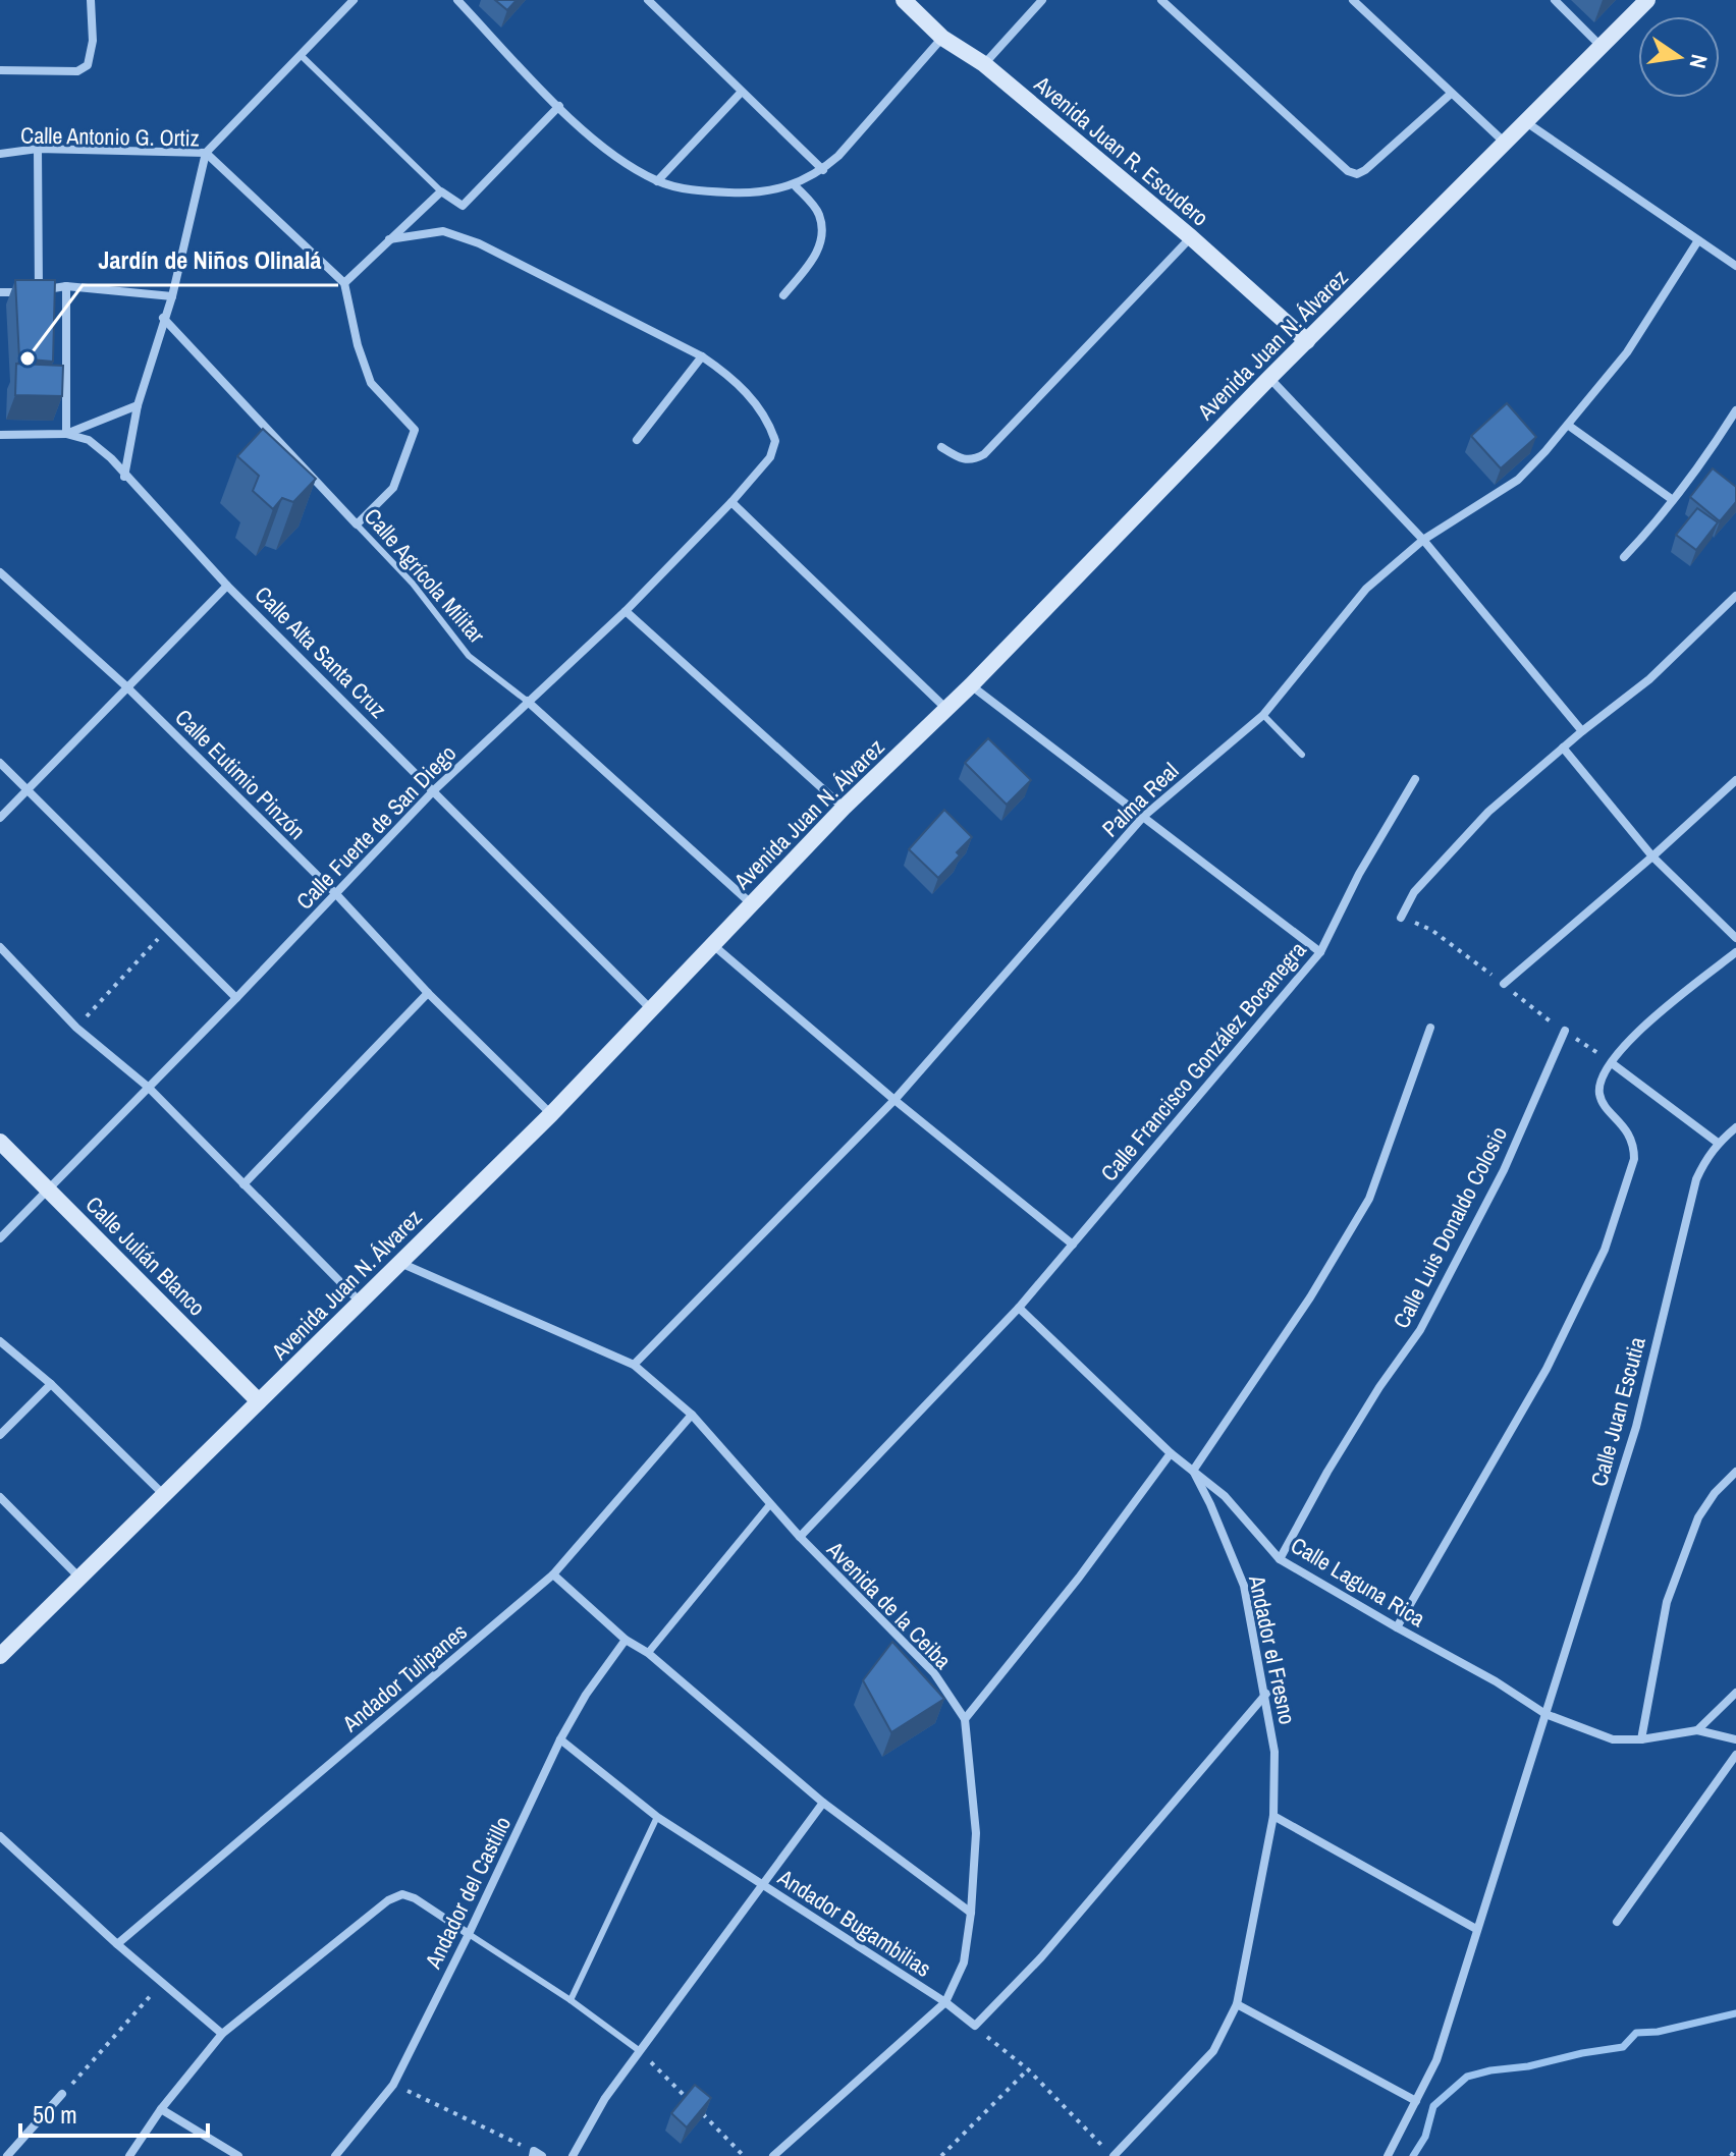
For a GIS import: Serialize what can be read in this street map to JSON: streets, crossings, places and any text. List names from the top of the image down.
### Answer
{
  "streets": {
    "main road": ["Avenida Juan R. Escudero", "Avenida Juan N. Álvarez", "Calle Julián Blanco"],
    "street": [
      "Calle Antonio G. Ortiz",
      "Calle Agrícola Militar",
      "Calle Alta Santa Cruz",
      "Calle Eutimio Pinzón",
      "Palma Real",
      "Calle Fuerte de San Diego",
      "Calle Francisco González Bocanegra",
      "Calle Luis Donaldo Colosio",
      "Calle Juan Escutia",
      "Calle Laguna Rica",
      "Avenida de la Ceiba",
      "Andador el Fresno",
      "Andador Tulipanes",
      "Andador del Castillo",
      "Andador Bugambilias"
    ]
  },
  "crossings": [
    ["Avenida Juan R. Escudero", "Avenida Juan N. Álvarez"],
    ["Avenida Juan N. Álvarez", "Calle Agrícola Militar"],
    ["Avenida Juan N. Álvarez", "Calle Alta Santa Cruz"],
    ["Avenida Juan N. Álvarez", "Calle Eutimio Pinzón"],
    ["Avenida Juan N. Álvarez", "Calle Julián Blanco"],
    ["Avenida Juan N. Álvarez", "Avenida de la Ceiba"],
    ["Calle Agrícola Militar", "Calle Fuerte de San Diego"],
    ["Calle Alta Santa Cruz", "Calle Fuerte de San Diego"],
    ["Calle Eutimio Pinzón", "Calle Fuerte de San Diego"],
    ["Palma Real", "Avenida de la Ceiba"],
    ["Calle Fuerte de San Diego", "Calle Julián Blanco"],
    ["Calle Francisco González Bocanegra", "Calle Laguna Rica"],
    ["Calle Francisco González Bocanegra", "Avenida de la Ceiba"],
    ["Calle Luis Donaldo Colosio", "Calle Laguna Rica"],
    ["Calle Juan Escutia", "Calle Laguna Rica"],
    ["Calle Laguna Rica", "Andador el Fresno"],
    ["Avenida de la Ceiba", "Andador Tulipanes"],
    ["Avenida de la Ceiba", "Andador Bugambilias"],
    ["Andador del Castillo", "Andador Bugambilias"]
  ],
  "places": ["Jardín de Niños Olinalá"],
  "scale_bar": "50 m",
  "north": "right"
}
